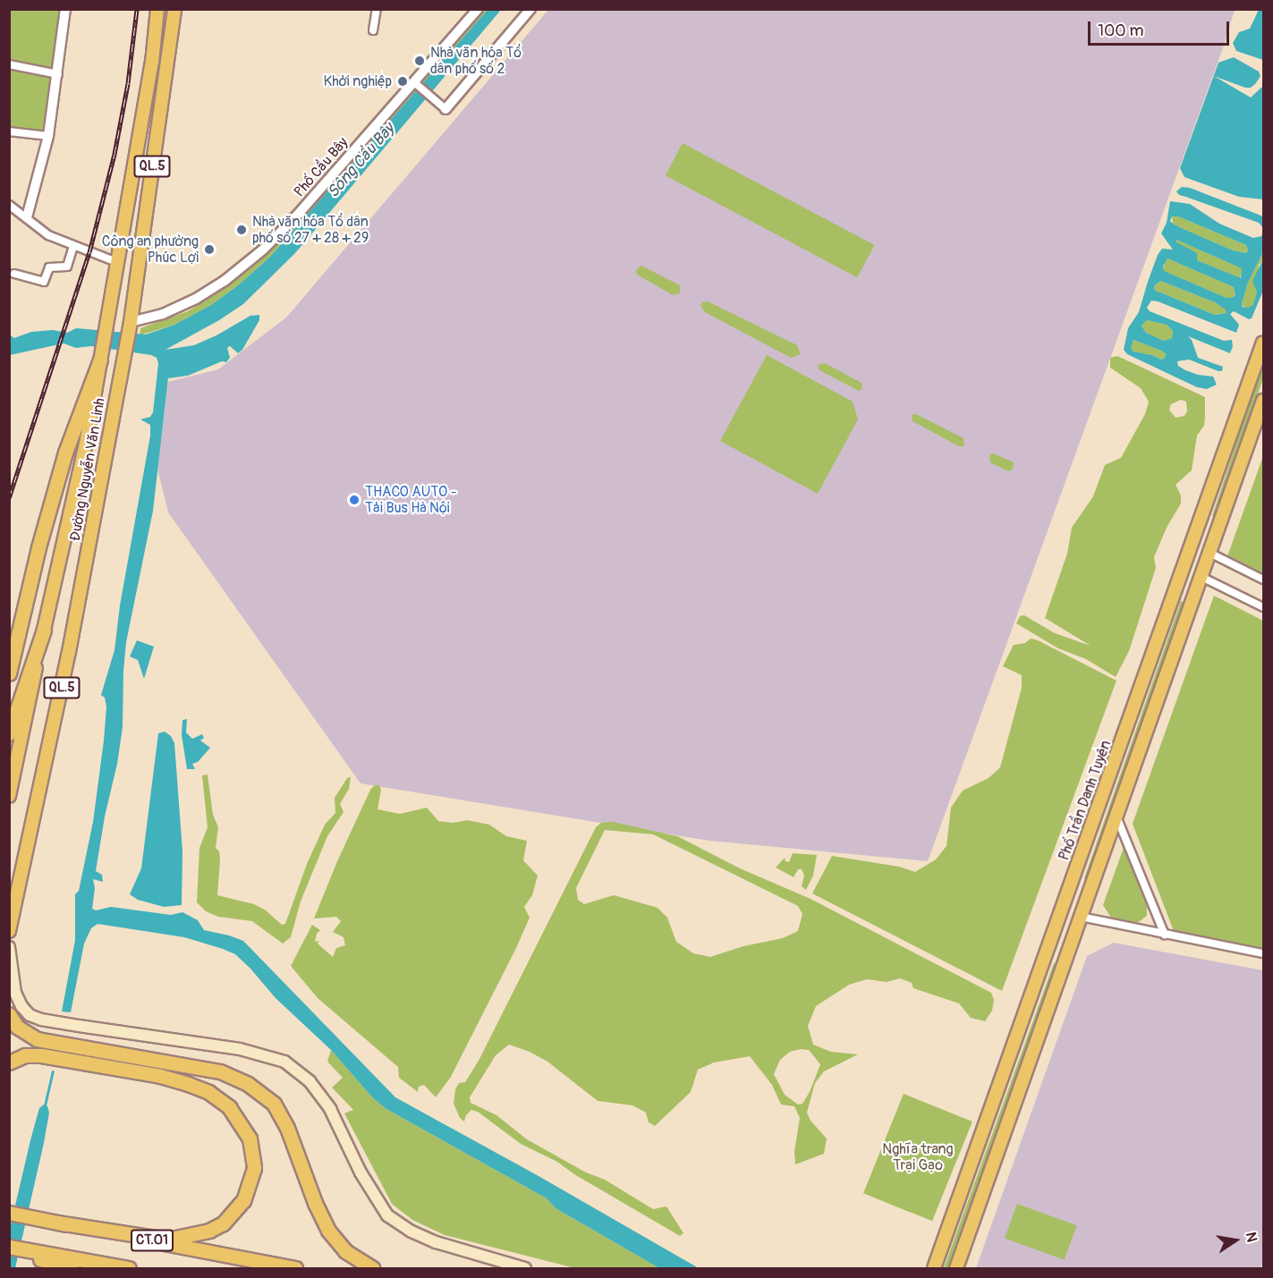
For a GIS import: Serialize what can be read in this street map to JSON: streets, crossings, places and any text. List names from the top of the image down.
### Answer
{
  "streets": {
    "highway": ["CT.01"],
    "main road": ["QL.5", "Đường Nguyễn Văn Linh", "Phố Trần Danh Tuyên"],
    "street": ["Phố Cầu Bây"]
  },
  "crossings": [
    ["Phố Cầu Bây", "Đường Nguyễn Văn Linh"]
  ],
  "water": ["Sông Cầu Bây"],
  "parks": ["Nghĩa trang Trại Gạo"],
  "places": [
    "Nhà văn hóa Tổ dân phố số 2",
    "Khởi nghiệp",
    "Nhà văn hóa Tổ dân phố số 27 + 28 + 29",
    "Công an phường Phúc Lợi",
    "THACO AUTO - Tải Bus Hà Nội"
  ],
  "scale_bar": "100 m",
  "north": "right"
}
